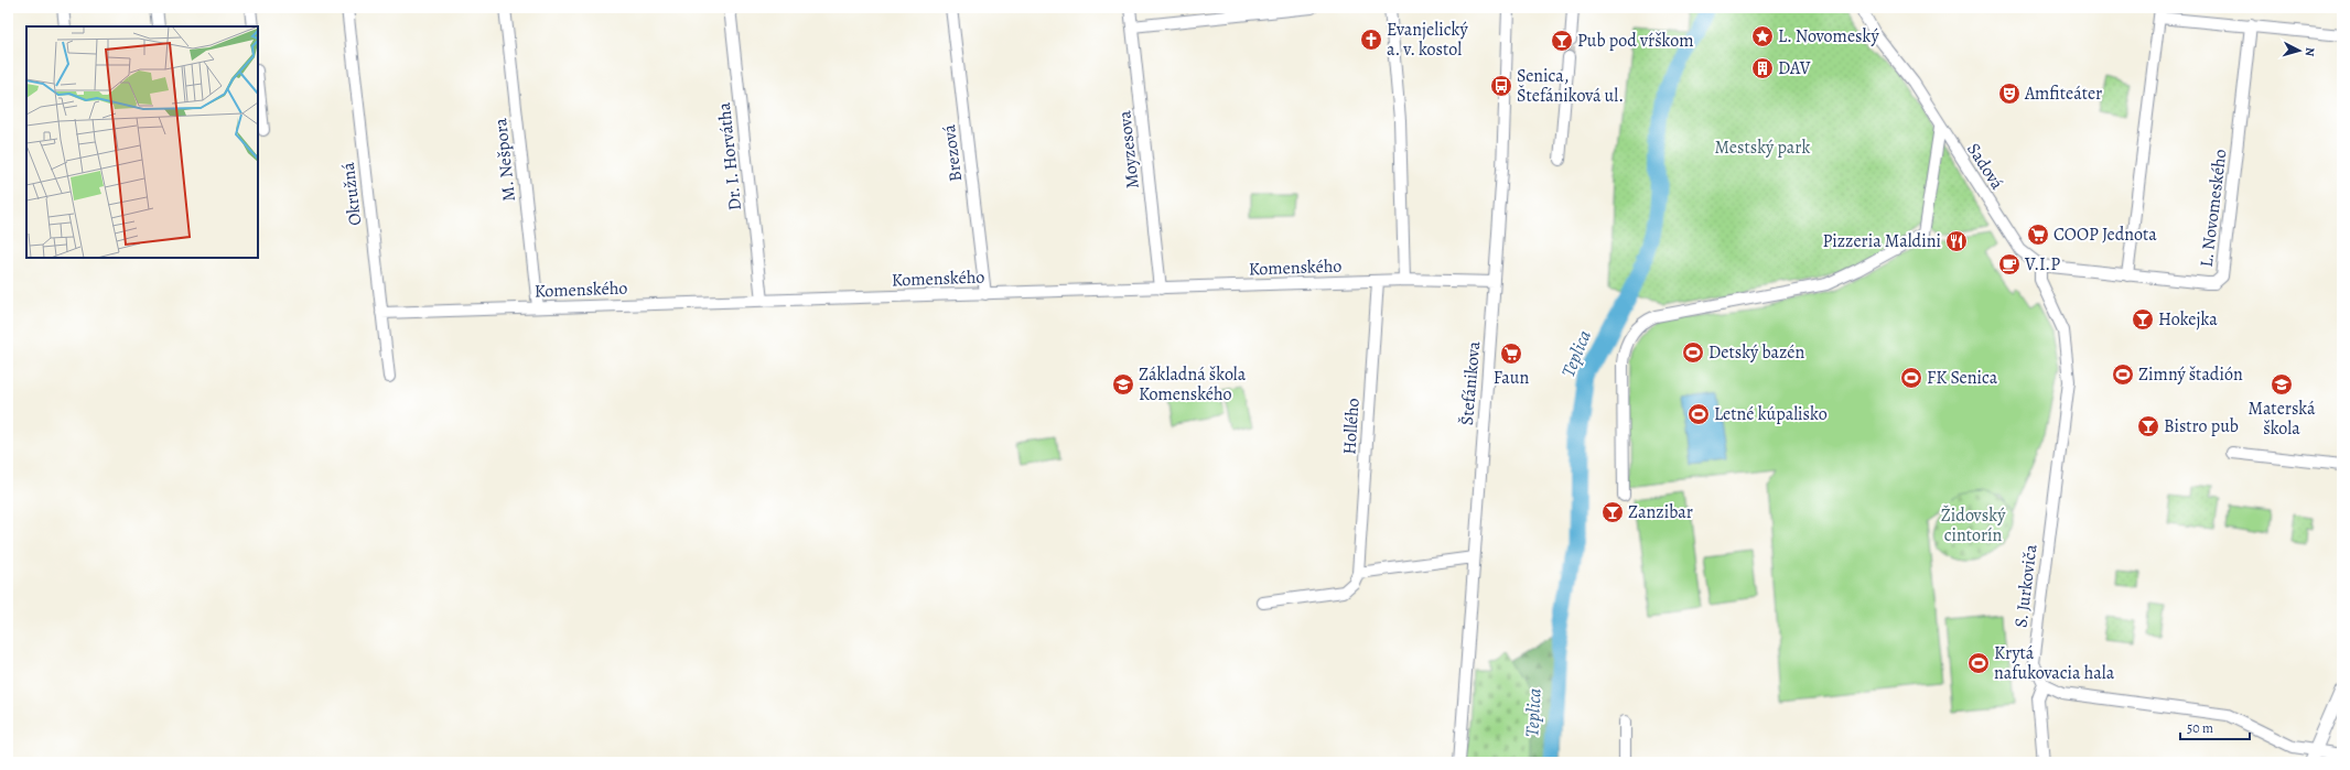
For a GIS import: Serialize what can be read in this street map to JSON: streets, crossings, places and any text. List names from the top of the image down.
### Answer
{
  "streets": {
    "street": [
      "Moyzesova",
      "Brezová",
      "Dr. I. Horvátha",
      "M. Nešpora",
      "Sadová",
      "Okružná",
      "L. Novomeského",
      "Komenského",
      "Štefánikova",
      "Hollého",
      "S. Jurkoviča"
    ]
  },
  "crossings": [
    ["Moyzesova", "Komenského"],
    ["Brezová", "Komenského"],
    ["Dr. I. Horvátha", "Komenského"],
    ["M. Nešpora", "Komenského"],
    ["Sadová", "L. Novomeského"],
    ["Sadová", "S. Jurkoviča"],
    ["Okružná", "Komenského"],
    ["Komenského", "Štefánikova"],
    ["Komenského", "Hollého"]
  ],
  "water": ["Teplica"],
  "parks": ["Mestský park", "Židovský cintorín"],
  "places": {
    "place": ["L. Novomeský"],
    "church": ["Evanjelický a. v. kostol"],
    "bar": [
      "Pub pod vŕškom",
      "Hokejka",
      "Bistro pub",
      "Zanzibar"
    ],
    "building": ["DAV"],
    "bus stop": ["Senica, Štefániková ul."],
    "theatre": ["Amfiteáter"],
    "supermarket": ["COOP Jednota", "Faun"],
    "restaurant": ["Pizzeria Maldini"],
    "cafe": ["V.I.P"],
    "sports": [
      "Detský bazén",
      "Zimný štadión",
      "FK Senica",
      "Letné kúpalisko",
      "Krytá nafukovacia hala"
    ],
    "school or university": ["Základná škola Komenského", "Materská škola"]
  },
  "scale_bar": "50 m",
  "north": "right"
}
